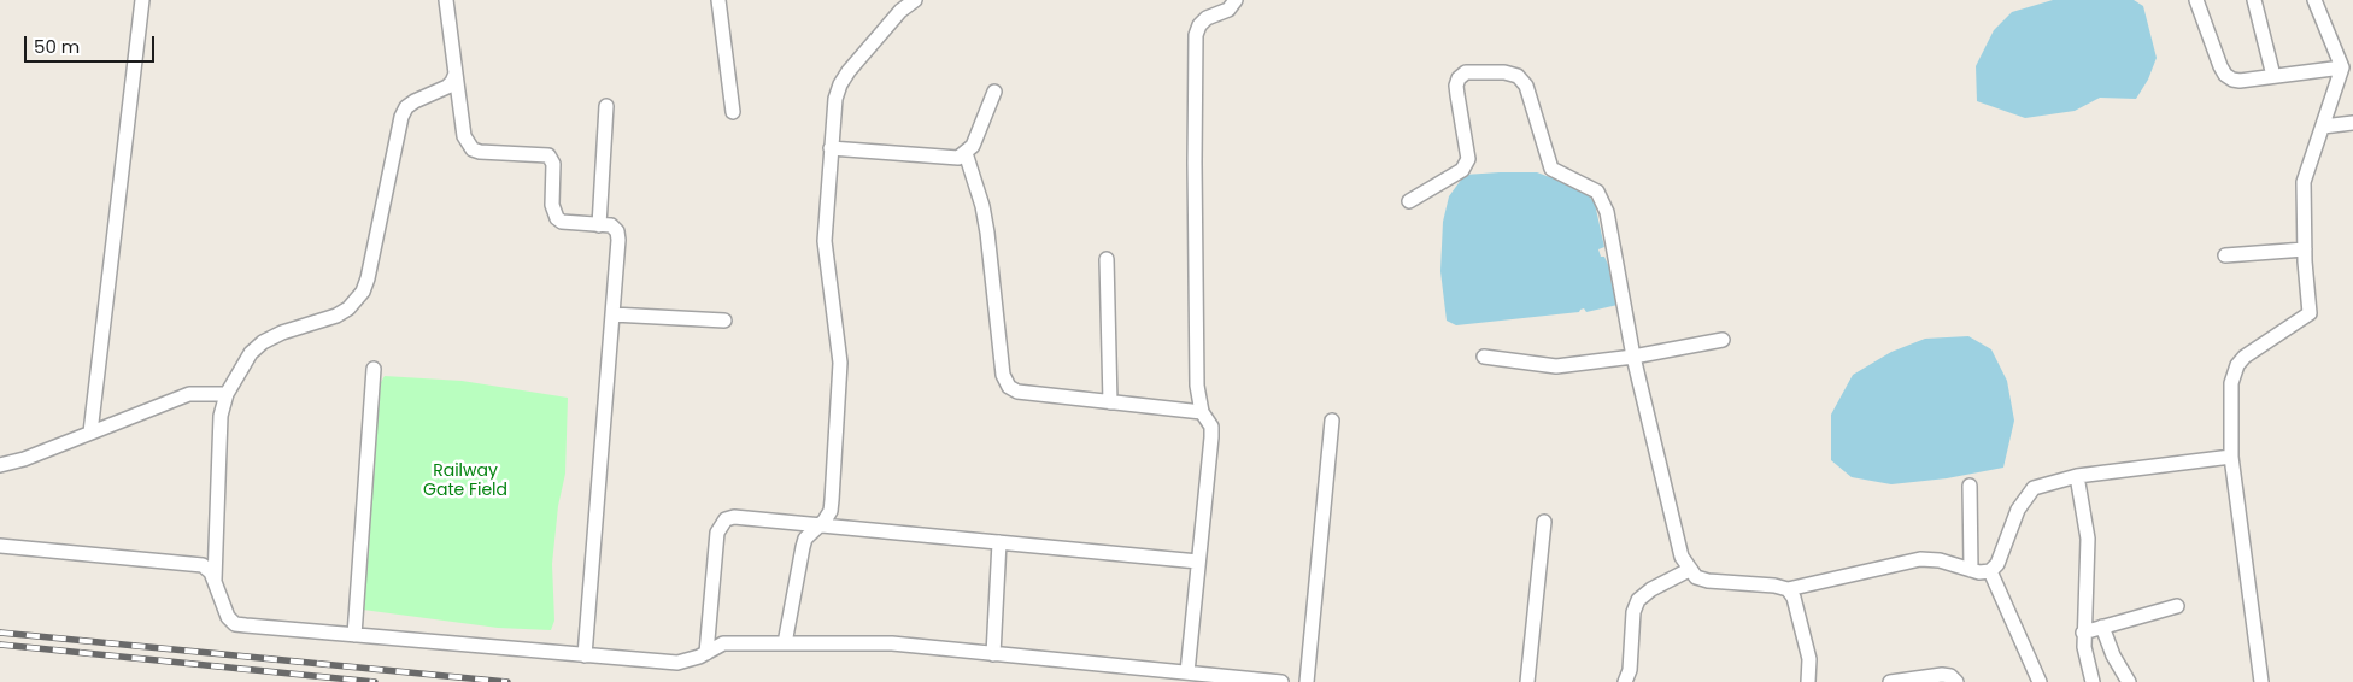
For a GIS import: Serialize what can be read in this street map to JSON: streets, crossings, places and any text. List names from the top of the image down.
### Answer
{
  "parks": ["Railway Gate Field"],
  "scale_bar": "50 m"
}
